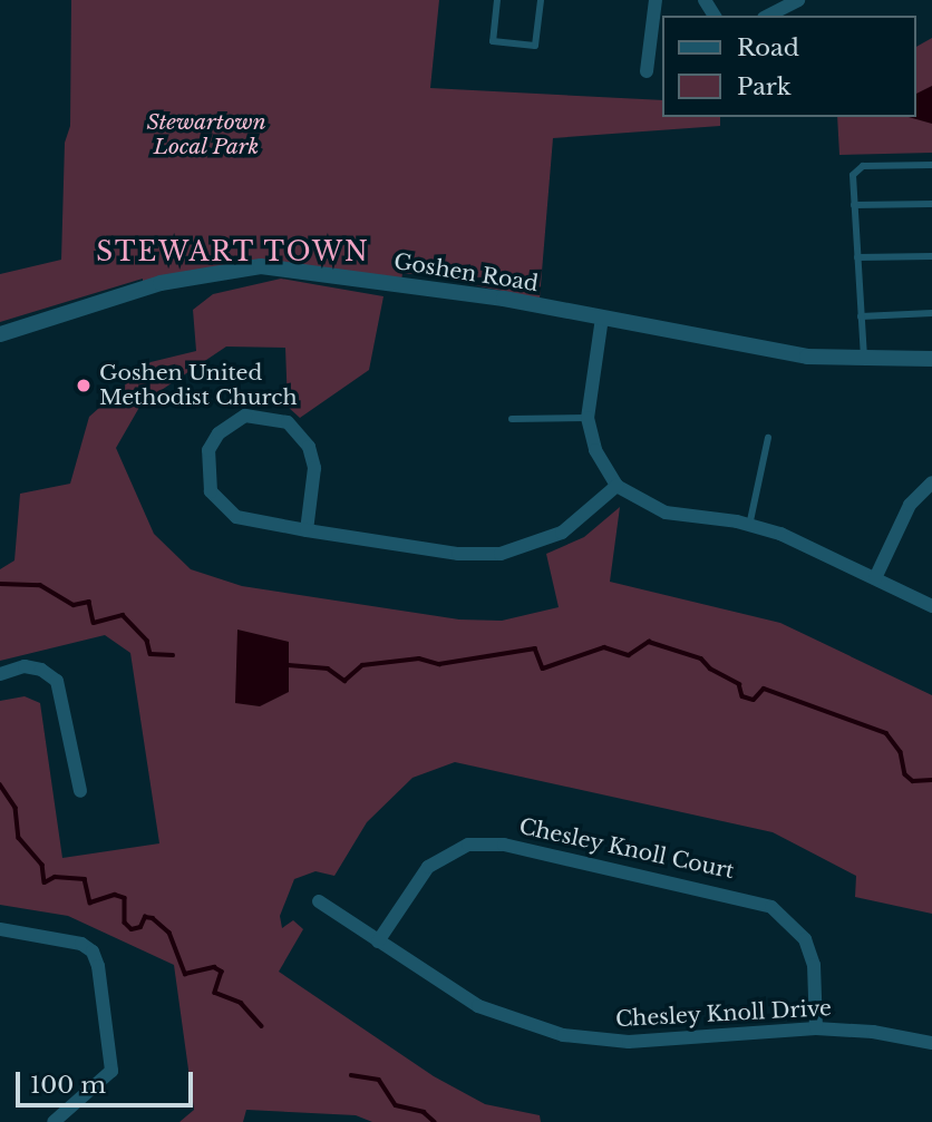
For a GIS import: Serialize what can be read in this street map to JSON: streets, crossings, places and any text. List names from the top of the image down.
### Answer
{
  "streets": {
    "street": ["Goshen Road", "Chesley Knoll Court", "Chesley Knoll Drive"]
  },
  "crossings": [
    ["Chesley Knoll Court", "Chesley Knoll Drive"]
  ],
  "districts": ["STEWART TOWN"],
  "parks": ["Stewartown Local Park"],
  "places": ["Goshen United Methodist Church"],
  "legend": ["Road", "Park"],
  "scale_bar": "100 m"
}
